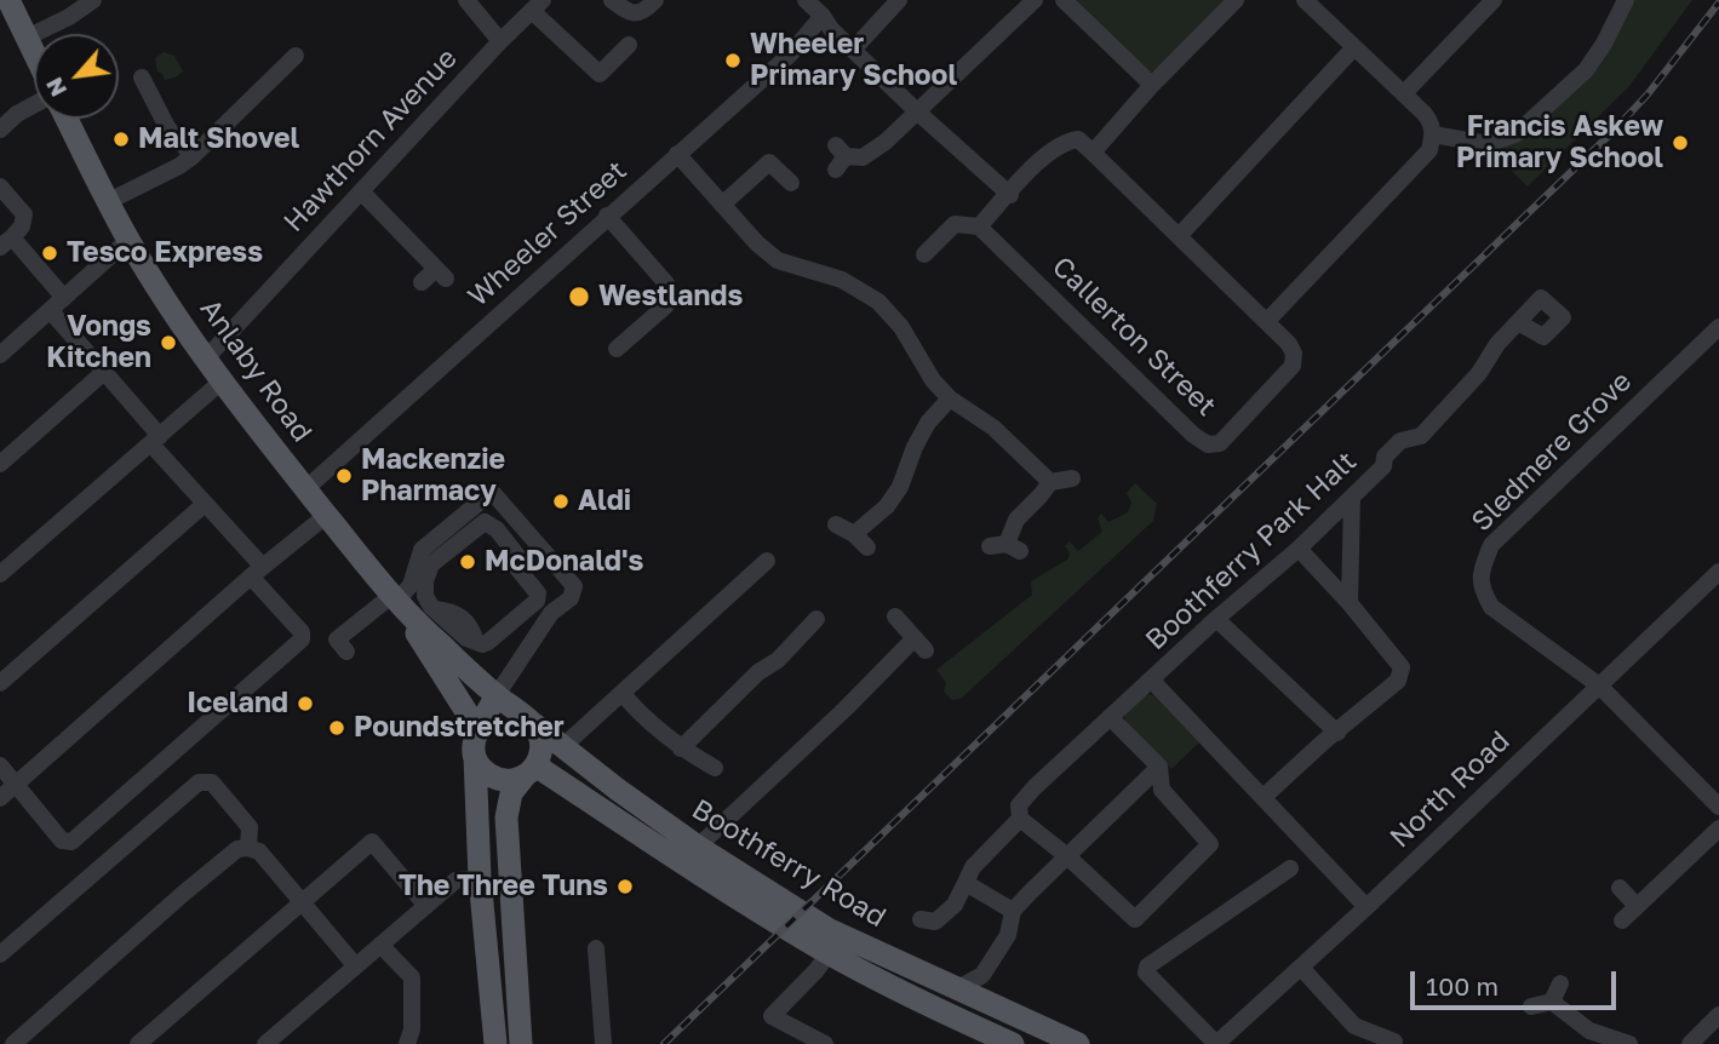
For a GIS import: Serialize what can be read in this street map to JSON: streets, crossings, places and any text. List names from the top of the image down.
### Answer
{
  "streets": {
    "main road": ["Anlaby Road", "Boothferry Road"],
    "street": [
      "Hawthorn Avenue",
      "Wheeler Street",
      "Callerton Street",
      "Sledmere Grove",
      "Boothferry Park Halt",
      "North Road"
    ]
  },
  "crossings": [
    ["Hawthorn Avenue", "Anlaby Road"],
    ["Wheeler Street", "Anlaby Road"],
    ["Anlaby Road", "Boothferry Road"],
    ["Sledmere Grove", "North Road"]
  ],
  "places": [
    "Wheeler Primary School",
    "Malt Shovel",
    "Francis Askew Primary School",
    "Tesco Express",
    "Westlands",
    "Vongs Kitchen",
    "Mackenzie Pharmacy",
    "Aldi",
    "McDonald's",
    "Iceland",
    "Poundstretcher",
    "The Three Tuns"
  ],
  "scale_bar": "100 m",
  "north": "bottom left"
}
